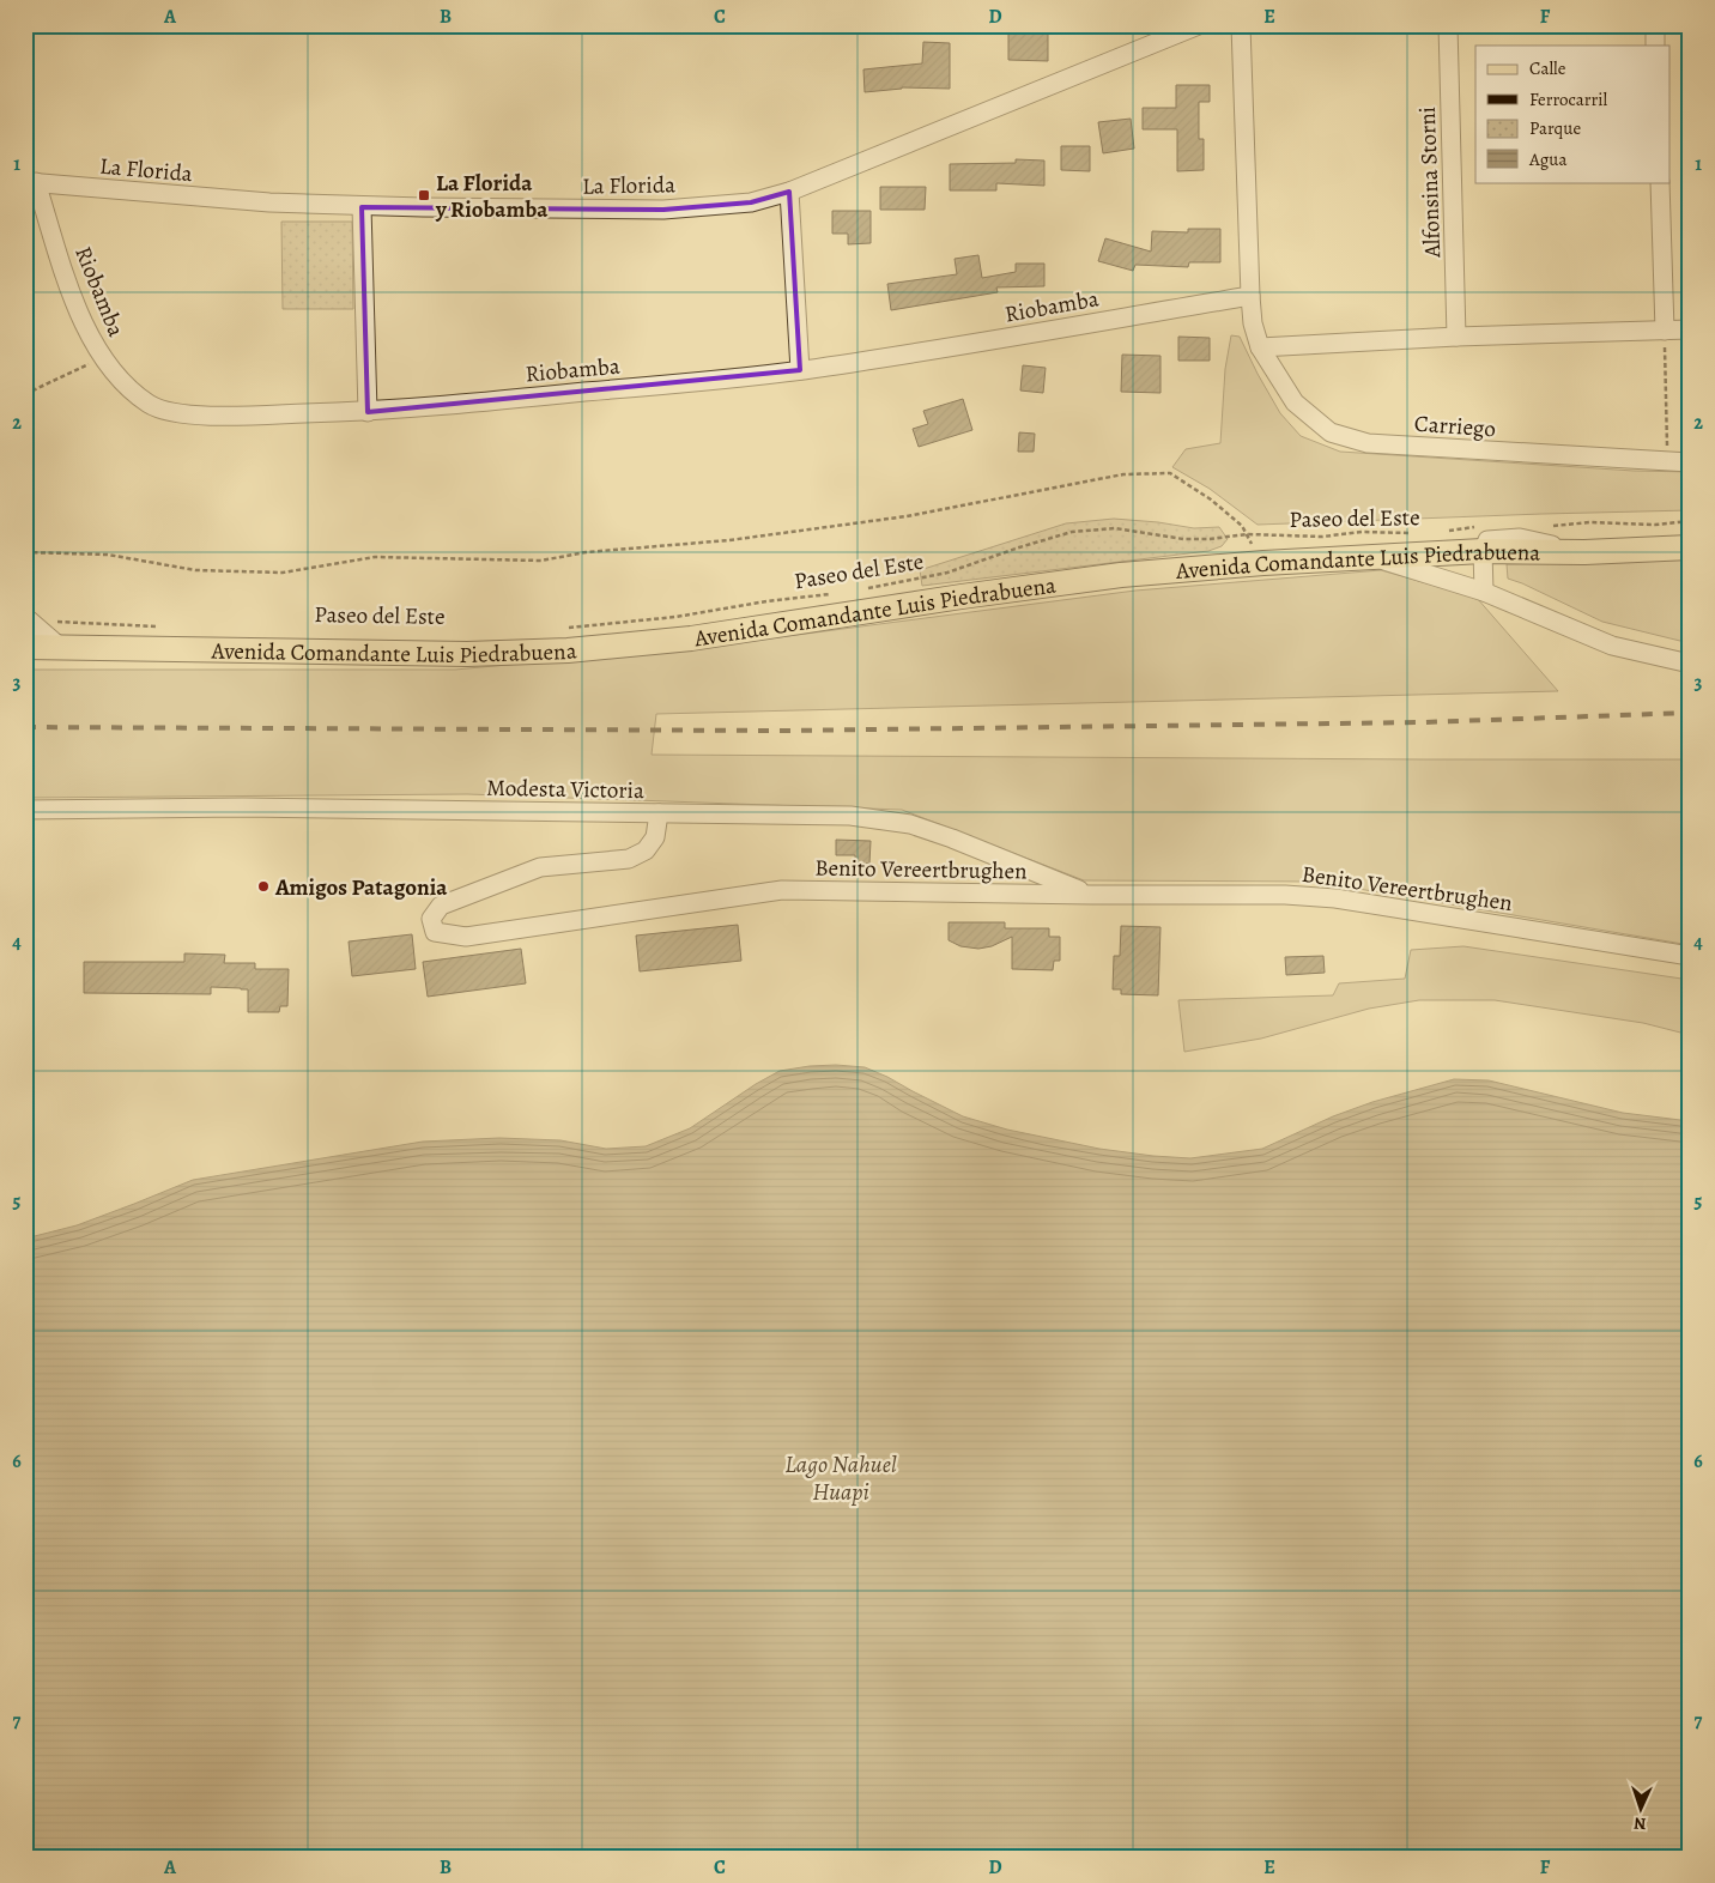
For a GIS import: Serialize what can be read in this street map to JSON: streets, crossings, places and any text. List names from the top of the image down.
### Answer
{
  "streets": {
    "main road": ["Avenida Comandante Luis Piedrabuena"],
    "street": [
      "La Florida",
      "Alfonsina Storni",
      "Riobamba",
      "Carriego",
      "Modesta Victoria",
      "Benito Vereertbrughen"
    ],
    "path": ["Paseo del Este"]
  },
  "crossings": [
    ["La Florida", "Riobamba"],
    ["Riobamba", "Carriego"],
    ["Modesta Victoria", "Benito Vereertbrughen"]
  ],
  "water": ["Lago Nahuel Huapi"],
  "places": {
    "transit": ["La Florida y Riobamba"],
    "other": ["Amigos Patagonia"]
  },
  "legend": [
    "Calle",
    "Ferrocarril",
    "Parque",
    "Agua"
  ],
  "north": "bottom",
  "grid": {
    "columns": [
      "A",
      "B",
      "C",
      "D",
      "E",
      "F"
    ],
    "rows": [
      "1",
      "2",
      "3",
      "4",
      "5",
      "6",
      "7"
    ]
  }
}
